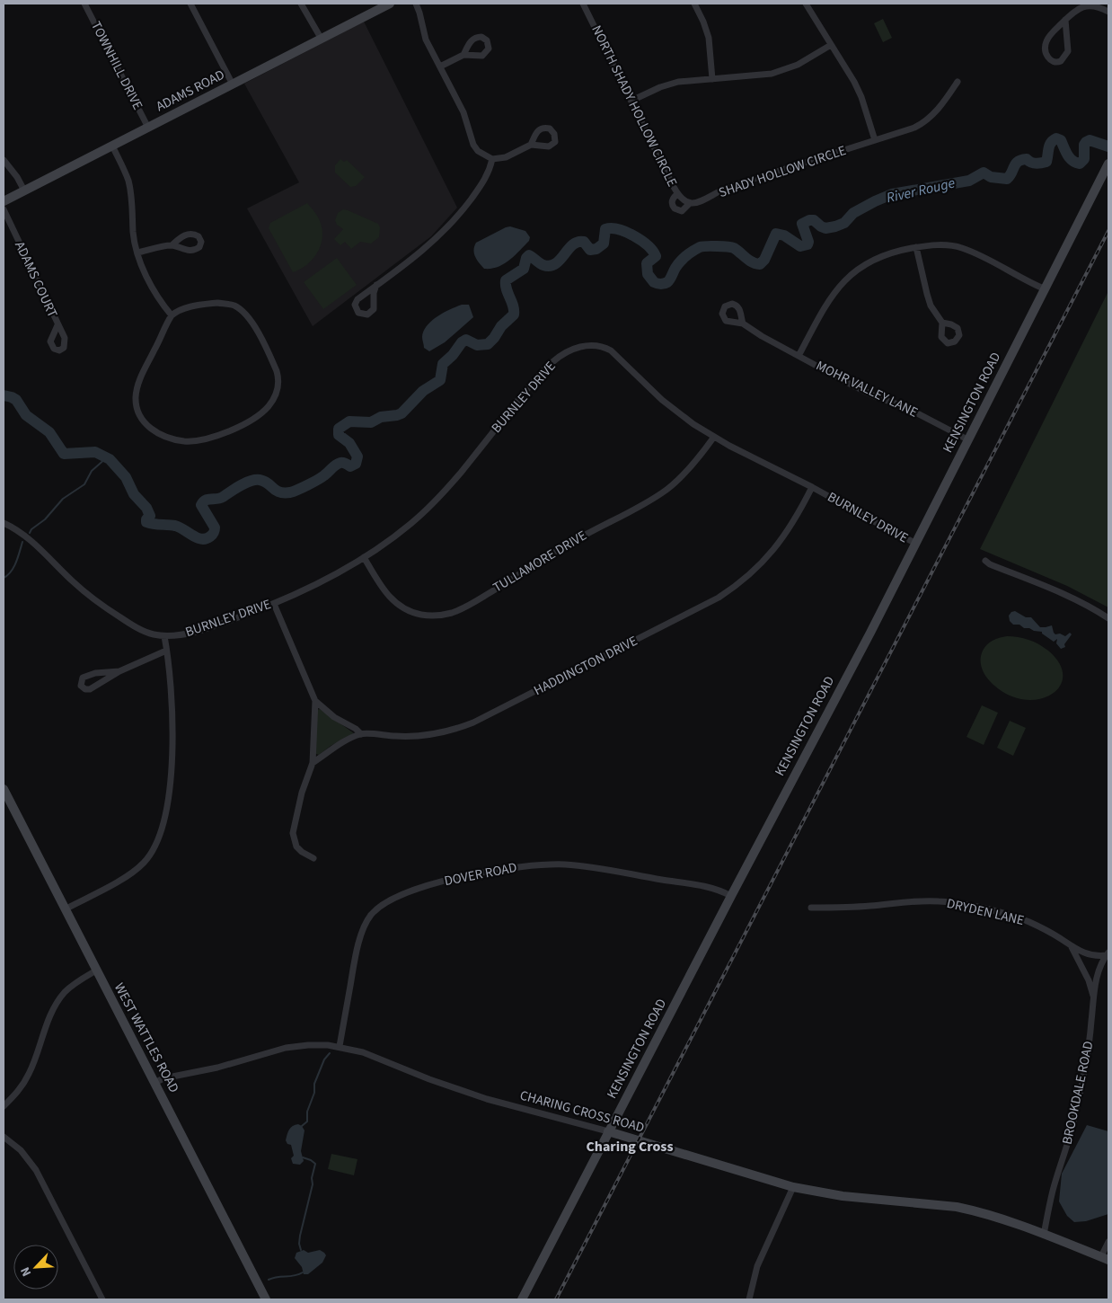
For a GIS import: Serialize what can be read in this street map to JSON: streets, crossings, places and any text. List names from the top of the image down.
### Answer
{
  "streets": {
    "street": [
      "TOWNHILL DRIVE",
      "ADAMS ROAD",
      "NORTH SHADY HOLLOW CIRCLE",
      "SHADY HOLLOW CIRCLE",
      "ADAMS COURT",
      "MOHR VALLEY LANE",
      "BURNLEY DRIVE",
      "KENSINGTON ROAD",
      "TULLAMORE DRIVE",
      "HADDINGTON DRIVE",
      "DOVER ROAD",
      "DRYDEN LANE",
      "WEST WATTLES ROAD",
      "BROOKDALE ROAD",
      "CHARING CROSS ROAD"
    ]
  },
  "crossings": [
    ["TOWNHILL DRIVE", "ADAMS ROAD"],
    ["NORTH SHADY HOLLOW CIRCLE", "SHADY HOLLOW CIRCLE"],
    ["MOHR VALLEY LANE", "KENSINGTON ROAD"],
    ["BURNLEY DRIVE", "KENSINGTON ROAD"],
    ["BURNLEY DRIVE", "TULLAMORE DRIVE"],
    ["BURNLEY DRIVE", "HADDINGTON DRIVE"],
    ["KENSINGTON ROAD", "DOVER ROAD"],
    ["KENSINGTON ROAD", "CHARING CROSS ROAD"],
    ["DOVER ROAD", "CHARING CROSS ROAD"],
    ["DRYDEN LANE", "BROOKDALE ROAD"],
    ["WEST WATTLES ROAD", "CHARING CROSS ROAD"],
    ["BROOKDALE ROAD", "CHARING CROSS ROAD"]
  ],
  "districts": ["Charing Cross"],
  "water": ["River Rouge"],
  "north": "bottom left"
}
